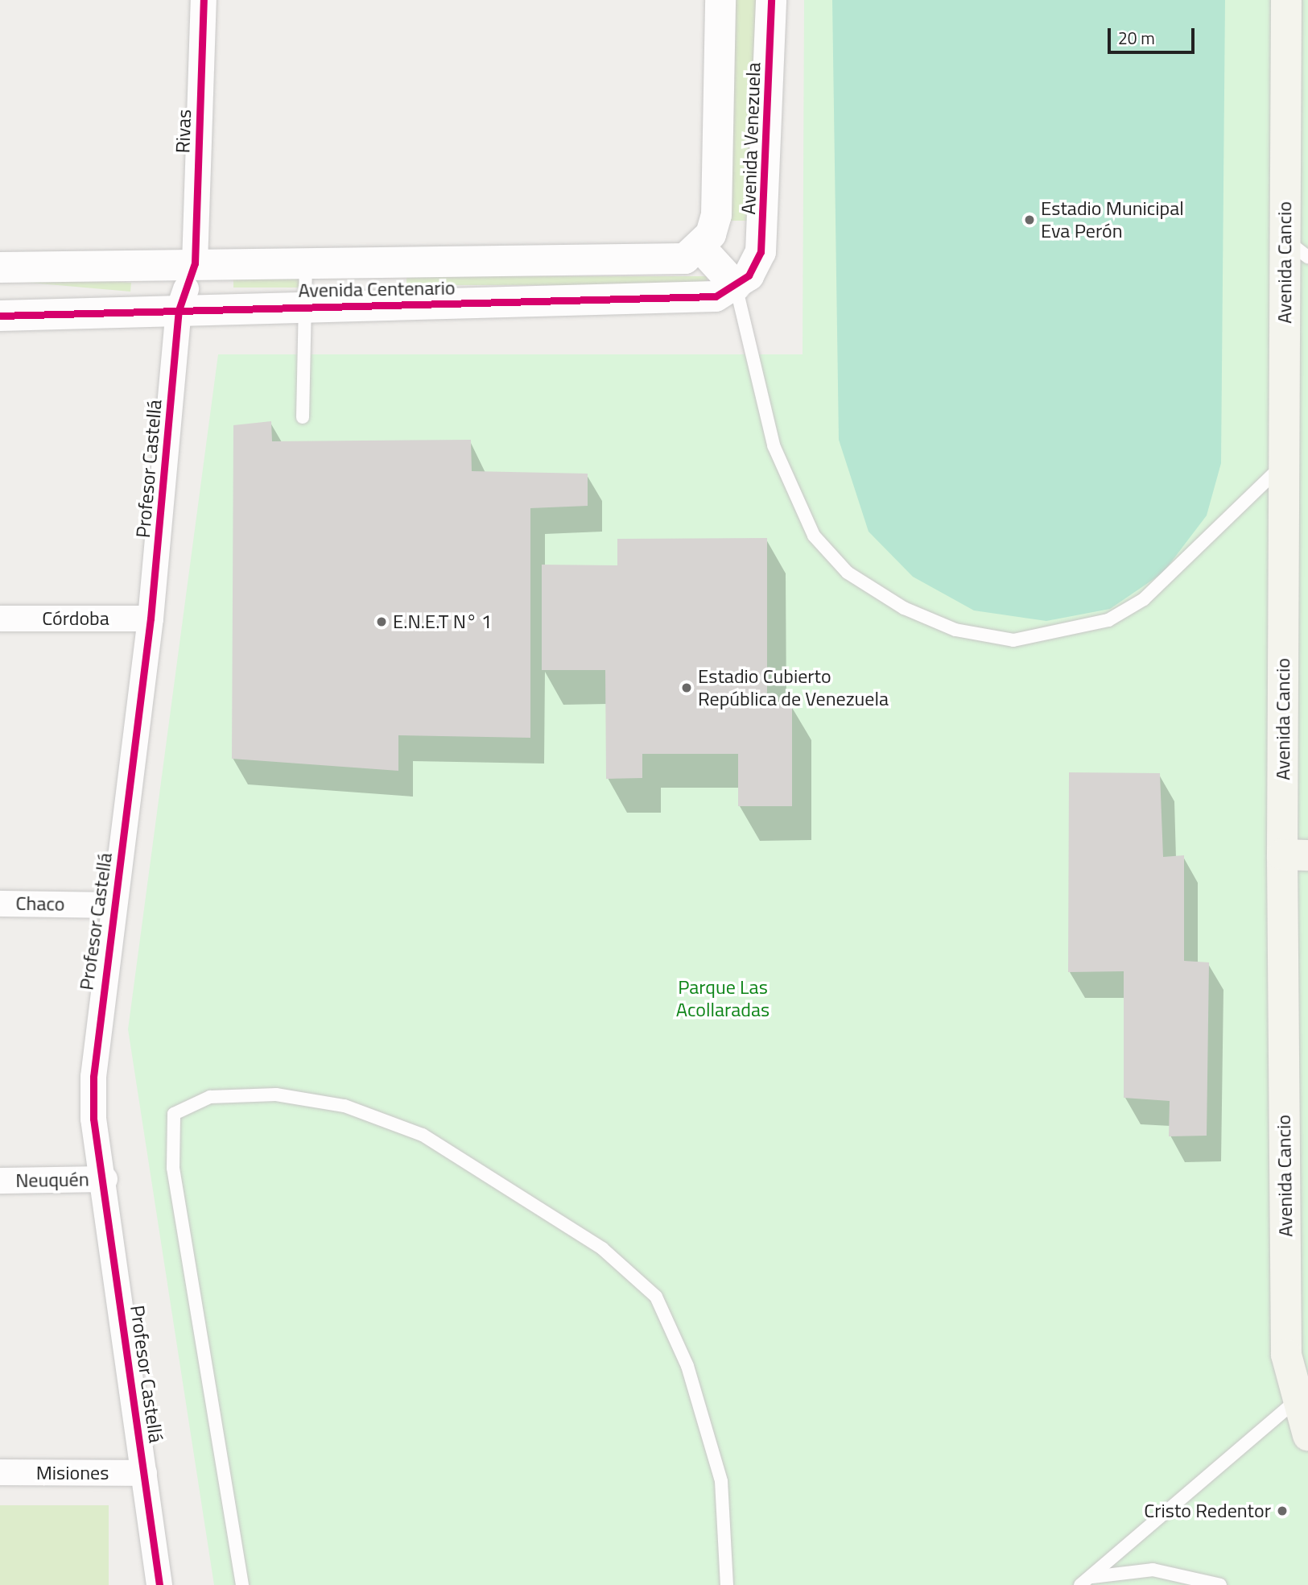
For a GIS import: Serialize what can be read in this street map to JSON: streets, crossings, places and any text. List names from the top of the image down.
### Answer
{
  "streets": {
    "main road": ["Avenida Cancio"],
    "street": [
      "Rivas",
      "Avenida Venezuela",
      "Avenida Centenario",
      "Profesor Castellá",
      "Córdoba",
      "Chaco",
      "Neuquén",
      "Misiones"
    ]
  },
  "crossings": [
    ["Rivas", "Avenida Centenario"],
    ["Rivas", "Profesor Castellá"],
    ["Avenida Venezuela", "Avenida Centenario"],
    ["Avenida Centenario", "Profesor Castellá"],
    ["Profesor Castellá", "Córdoba"],
    ["Profesor Castellá", "Chaco"],
    ["Profesor Castellá", "Neuquén"],
    ["Profesor Castellá", "Misiones"]
  ],
  "parks": ["Parque Las Acollaradas"],
  "places": [
    "Estadio Municipal Eva Perón",
    "E.N.E.T N° 1",
    "Estadio Cubierto República de Venezuela",
    "Cristo Redentor"
  ],
  "scale_bar": "20 m"
}
